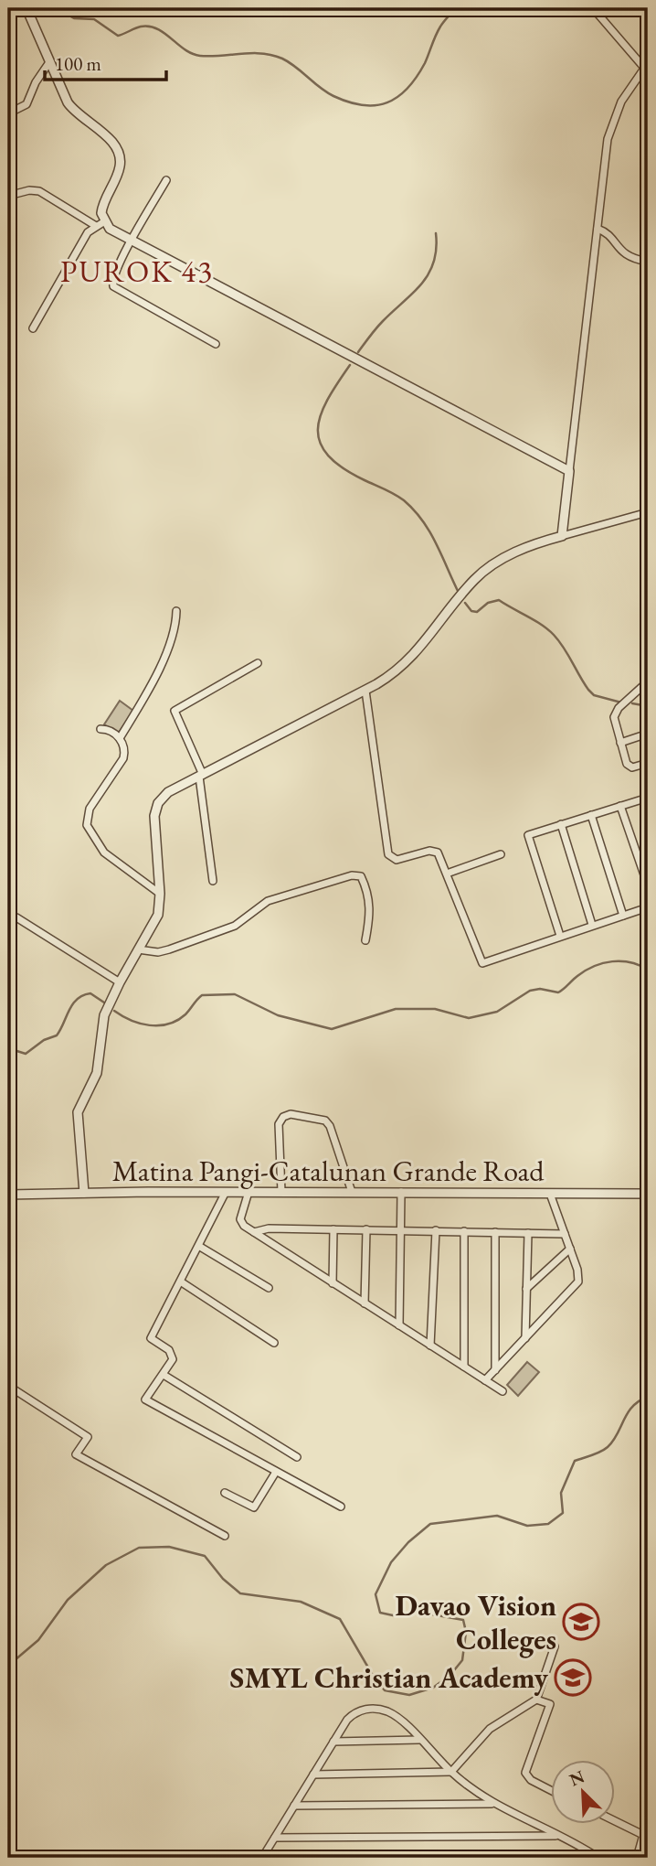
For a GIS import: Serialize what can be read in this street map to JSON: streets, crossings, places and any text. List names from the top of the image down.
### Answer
{
  "streets": {
    "street": ["Matina Pangi-Catalunan Grande Road"]
  },
  "districts": ["PUROK 43"],
  "places": {
    "school or university": ["Davao Vision Colleges", "SMYL Christian Academy"]
  },
  "scale_bar": "100 m",
  "north": "top left"
}
